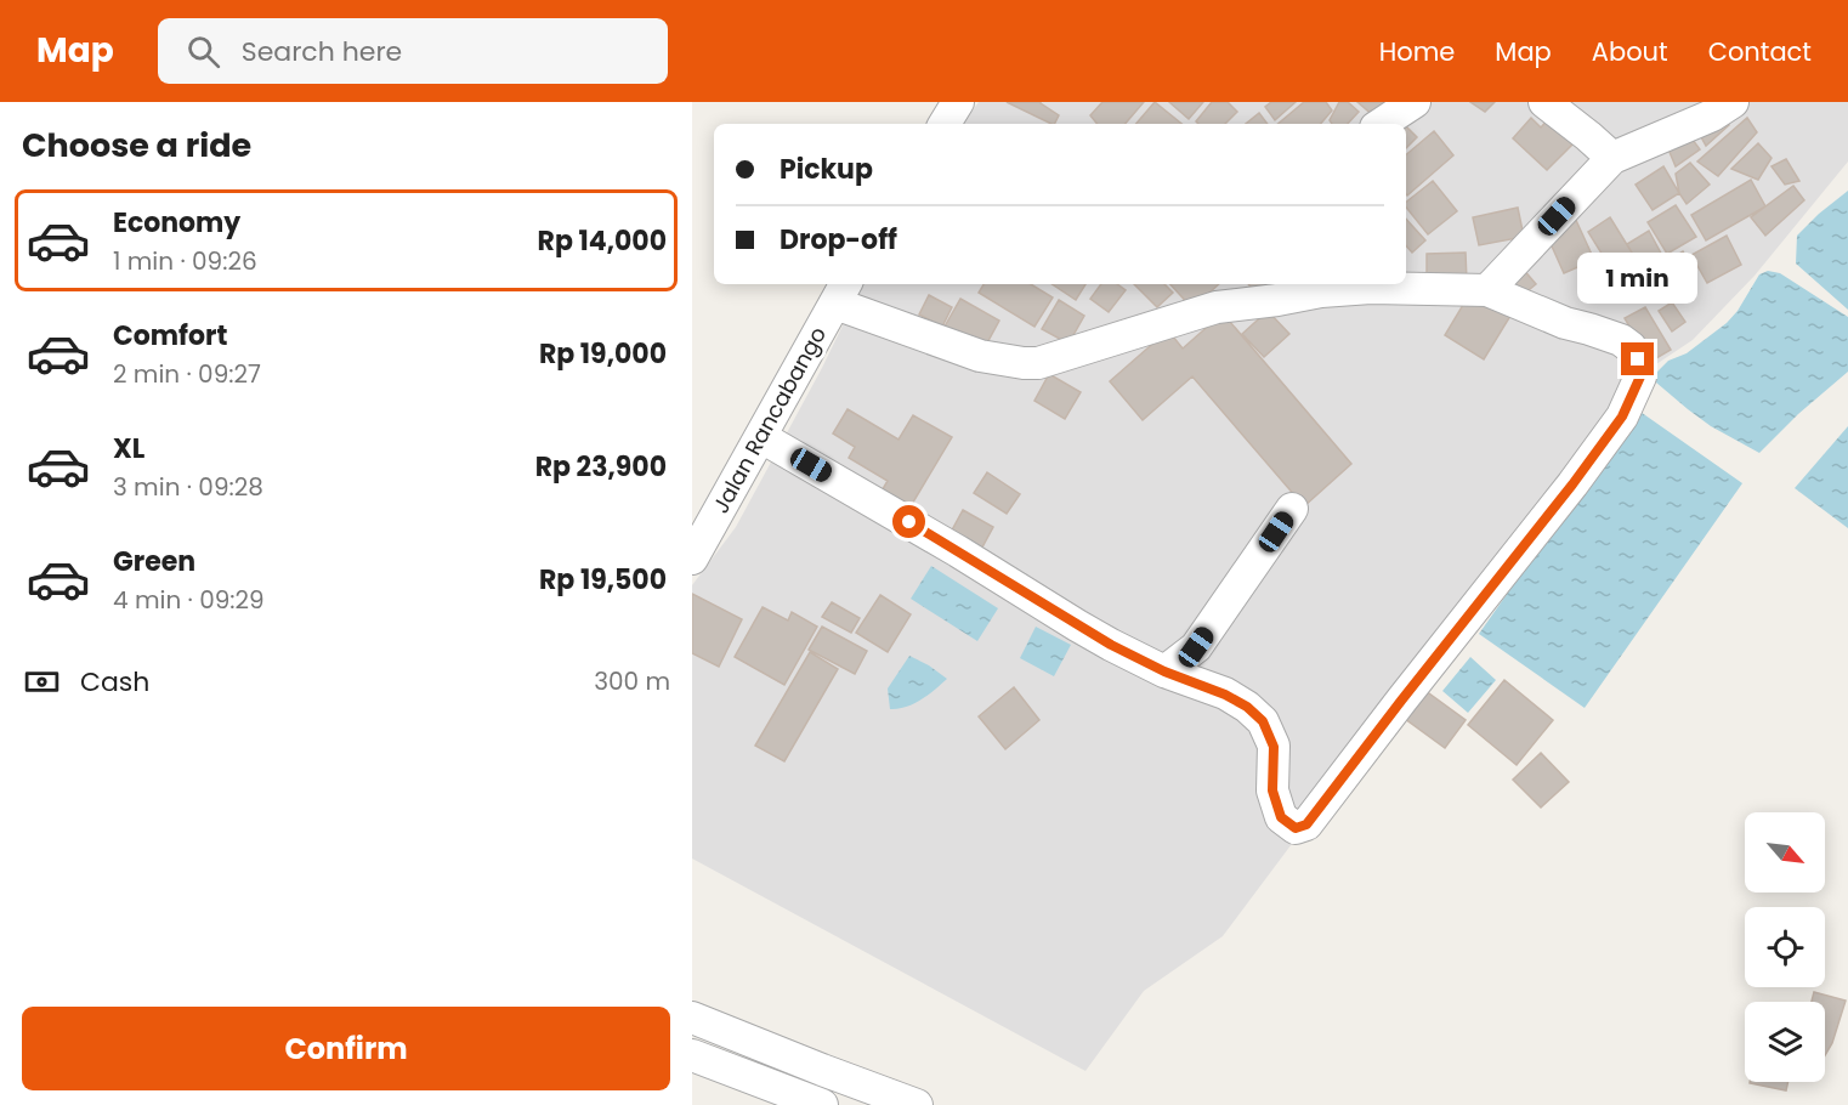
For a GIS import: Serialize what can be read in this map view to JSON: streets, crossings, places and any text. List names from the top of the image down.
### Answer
{
  "streets": {
    "street": ["Jalan Rancabango"]
  },
  "north": "bottom right",
  "page": {
    "header": "Map",
    "search": "Search here",
    "nav": [
      "Home",
      "Map",
      "About",
      "Contact"
    ],
    "heading": "Choose a ride",
    "banner": ["Pickup", "Drop-off"],
    "list": [
      {
        "name": "Economy",
        "note": "1 min · 09:26",
        "value": "Rp 14,000"
      },
      {
        "name": "Comfort",
        "note": "2 min · 09:27",
        "value": "Rp 19,000"
      },
      {
        "name": "XL",
        "note": "3 min · 09:28",
        "value": "Rp 23,900"
      },
      {
        "name": "Green",
        "note": "4 min · 09:29",
        "value": "Rp 19,500"
      }
    ],
    "bubble": "1 min",
    "pay": ["Cash", "300 m"],
    "buttons": "Confirm"
  }
}
